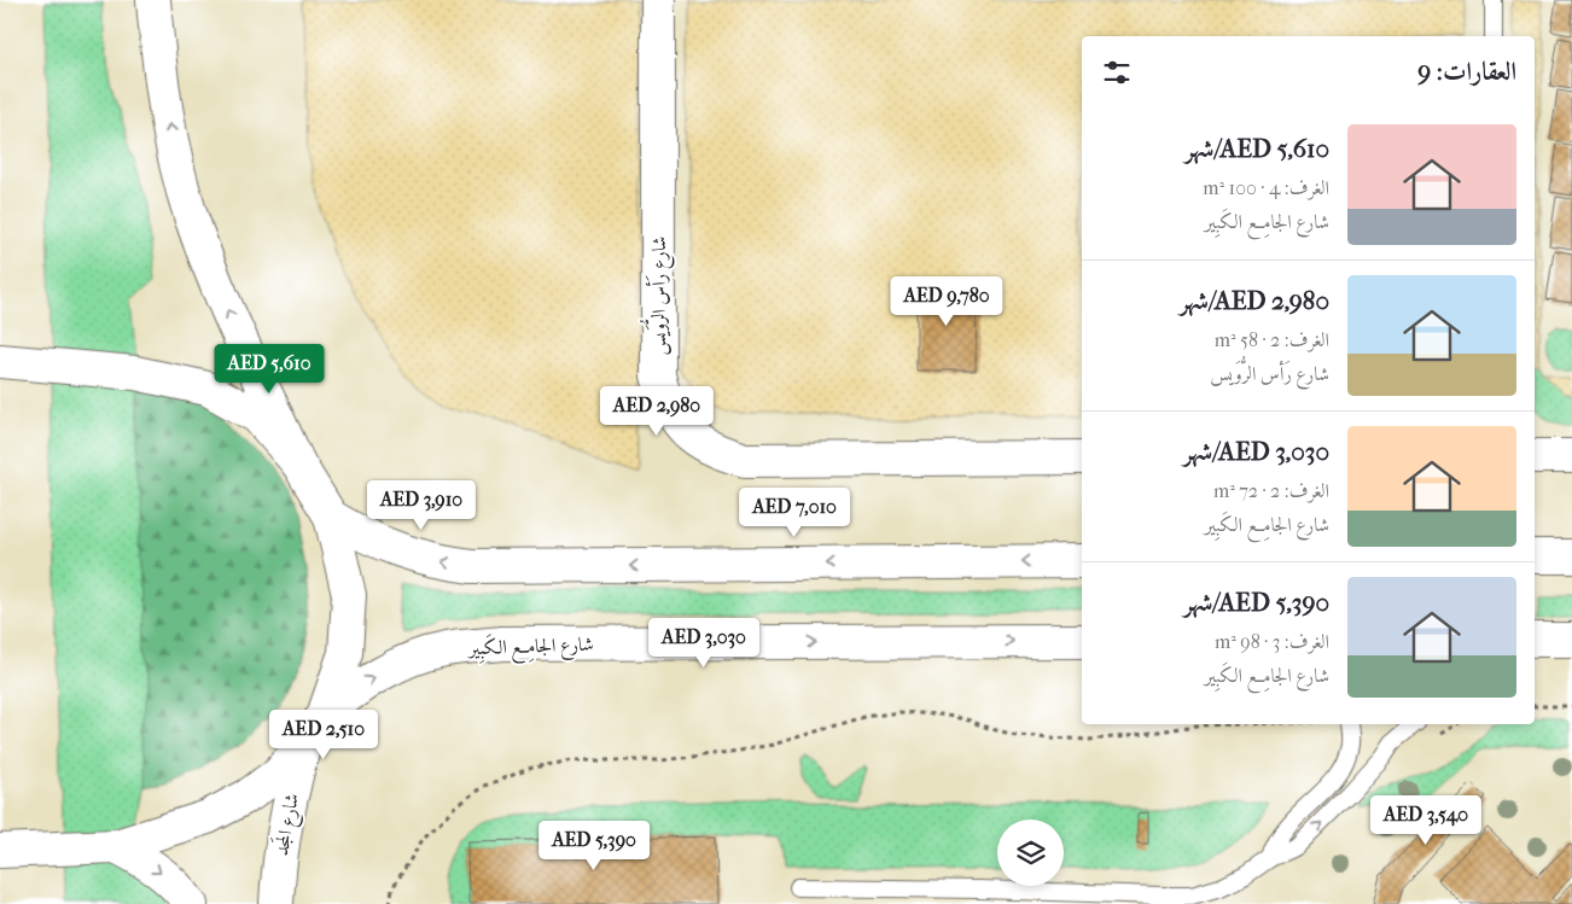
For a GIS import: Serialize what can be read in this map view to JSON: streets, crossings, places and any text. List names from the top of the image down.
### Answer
{
  "streets": {
    "main road": ["شارع رَأس الرُّوَيس", "شارع الجامِع الكَبِير", "شارع المَجد"]
  },
  "page": {
    "heading": "العقارات: 9",
    "list": [
      {
        "name": "AED 5,610/شهر",
        "note": "الغرف: 4 · 100 m² · شارع الجامِع الكَبِير"
      },
      {
        "name": "AED 2,980/شهر",
        "note": "الغرف: 2 · 58 m² · شارع رَأس الرُّوَيس"
      },
      {
        "name": "AED 3,030/شهر",
        "note": "الغرف: 2 · 72 m² · شارع الجامِع الكَبِير"
      },
      {
        "name": "AED 5,390/شهر",
        "note": "الغرف: 3 · 98 m² · شارع الجامِع الكَبِير"
      }
    ],
    "price": [
      "AED 9,780",
      "AED 5,610",
      "AED 2,980",
      "AED 3,910",
      "AED 7,010",
      "AED 3,030",
      "AED 2,510",
      "AED 3,540",
      "AED 5,390"
    ]
  }
}
